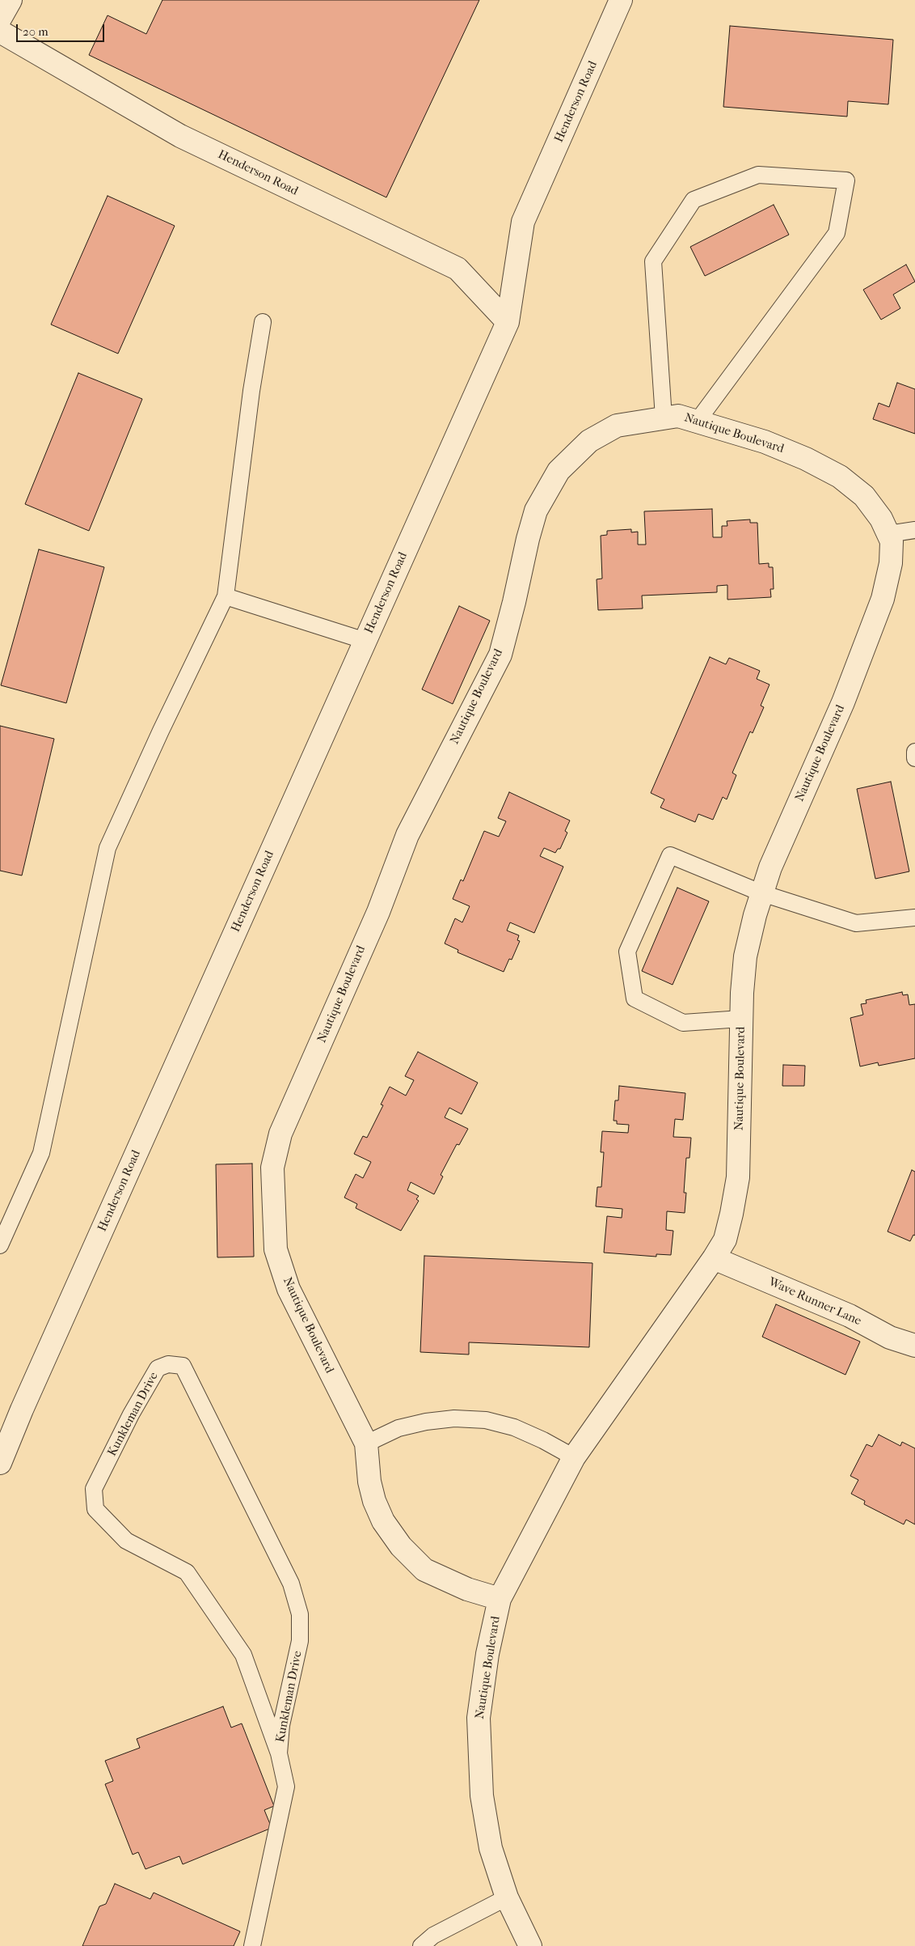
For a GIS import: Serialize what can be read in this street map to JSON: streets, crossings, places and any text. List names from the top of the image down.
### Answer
{
  "streets": {
    "street": ["Henderson Road", "Nautique Boulevard", "Wave Runner Lane"],
    "lane": ["Kunkleman Drive"]
  },
  "crossings": [
    ["Nautique Boulevard", "Wave Runner Lane"]
  ],
  "scale_bar": "20 m"
}
